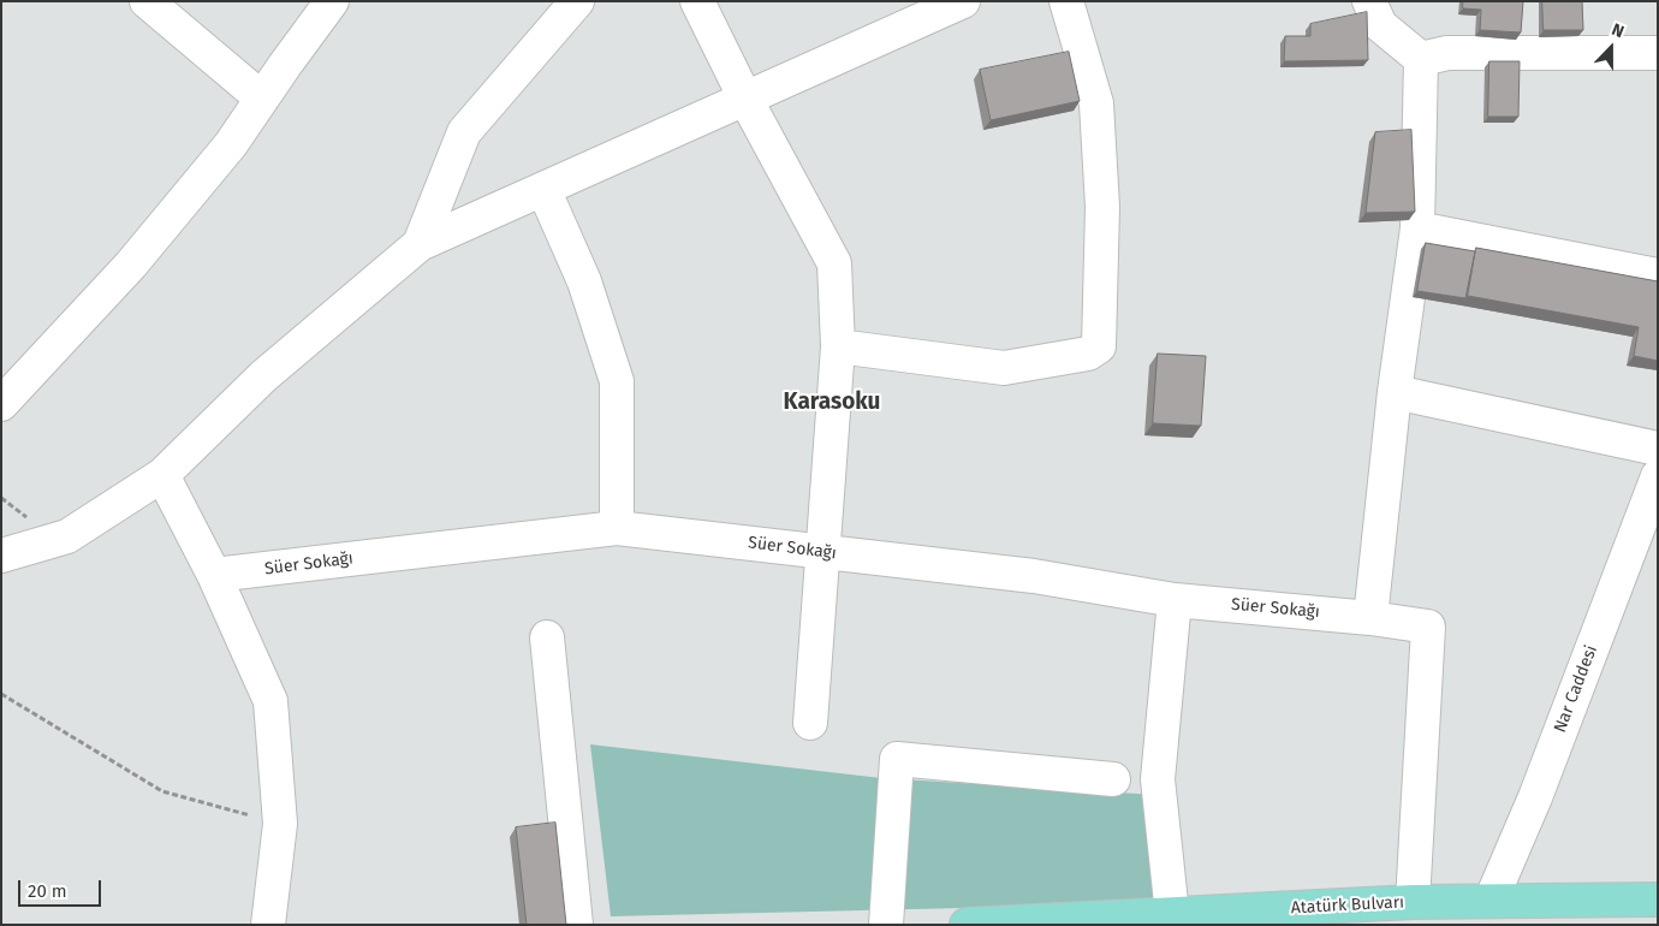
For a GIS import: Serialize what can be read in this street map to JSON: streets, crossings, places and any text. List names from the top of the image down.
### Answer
{
  "streets": {
    "main road": ["Atatürk Bulvarı"],
    "street": ["Süer Sokağı", "Nar Caddesi"]
  },
  "crossings": [
    ["Süer Sokağı", "Atatürk Bulvarı"],
    ["Nar Caddesi", "Atatürk Bulvarı"]
  ],
  "districts": ["Karasoku"],
  "scale_bar": "20 m",
  "north": "top"
}
